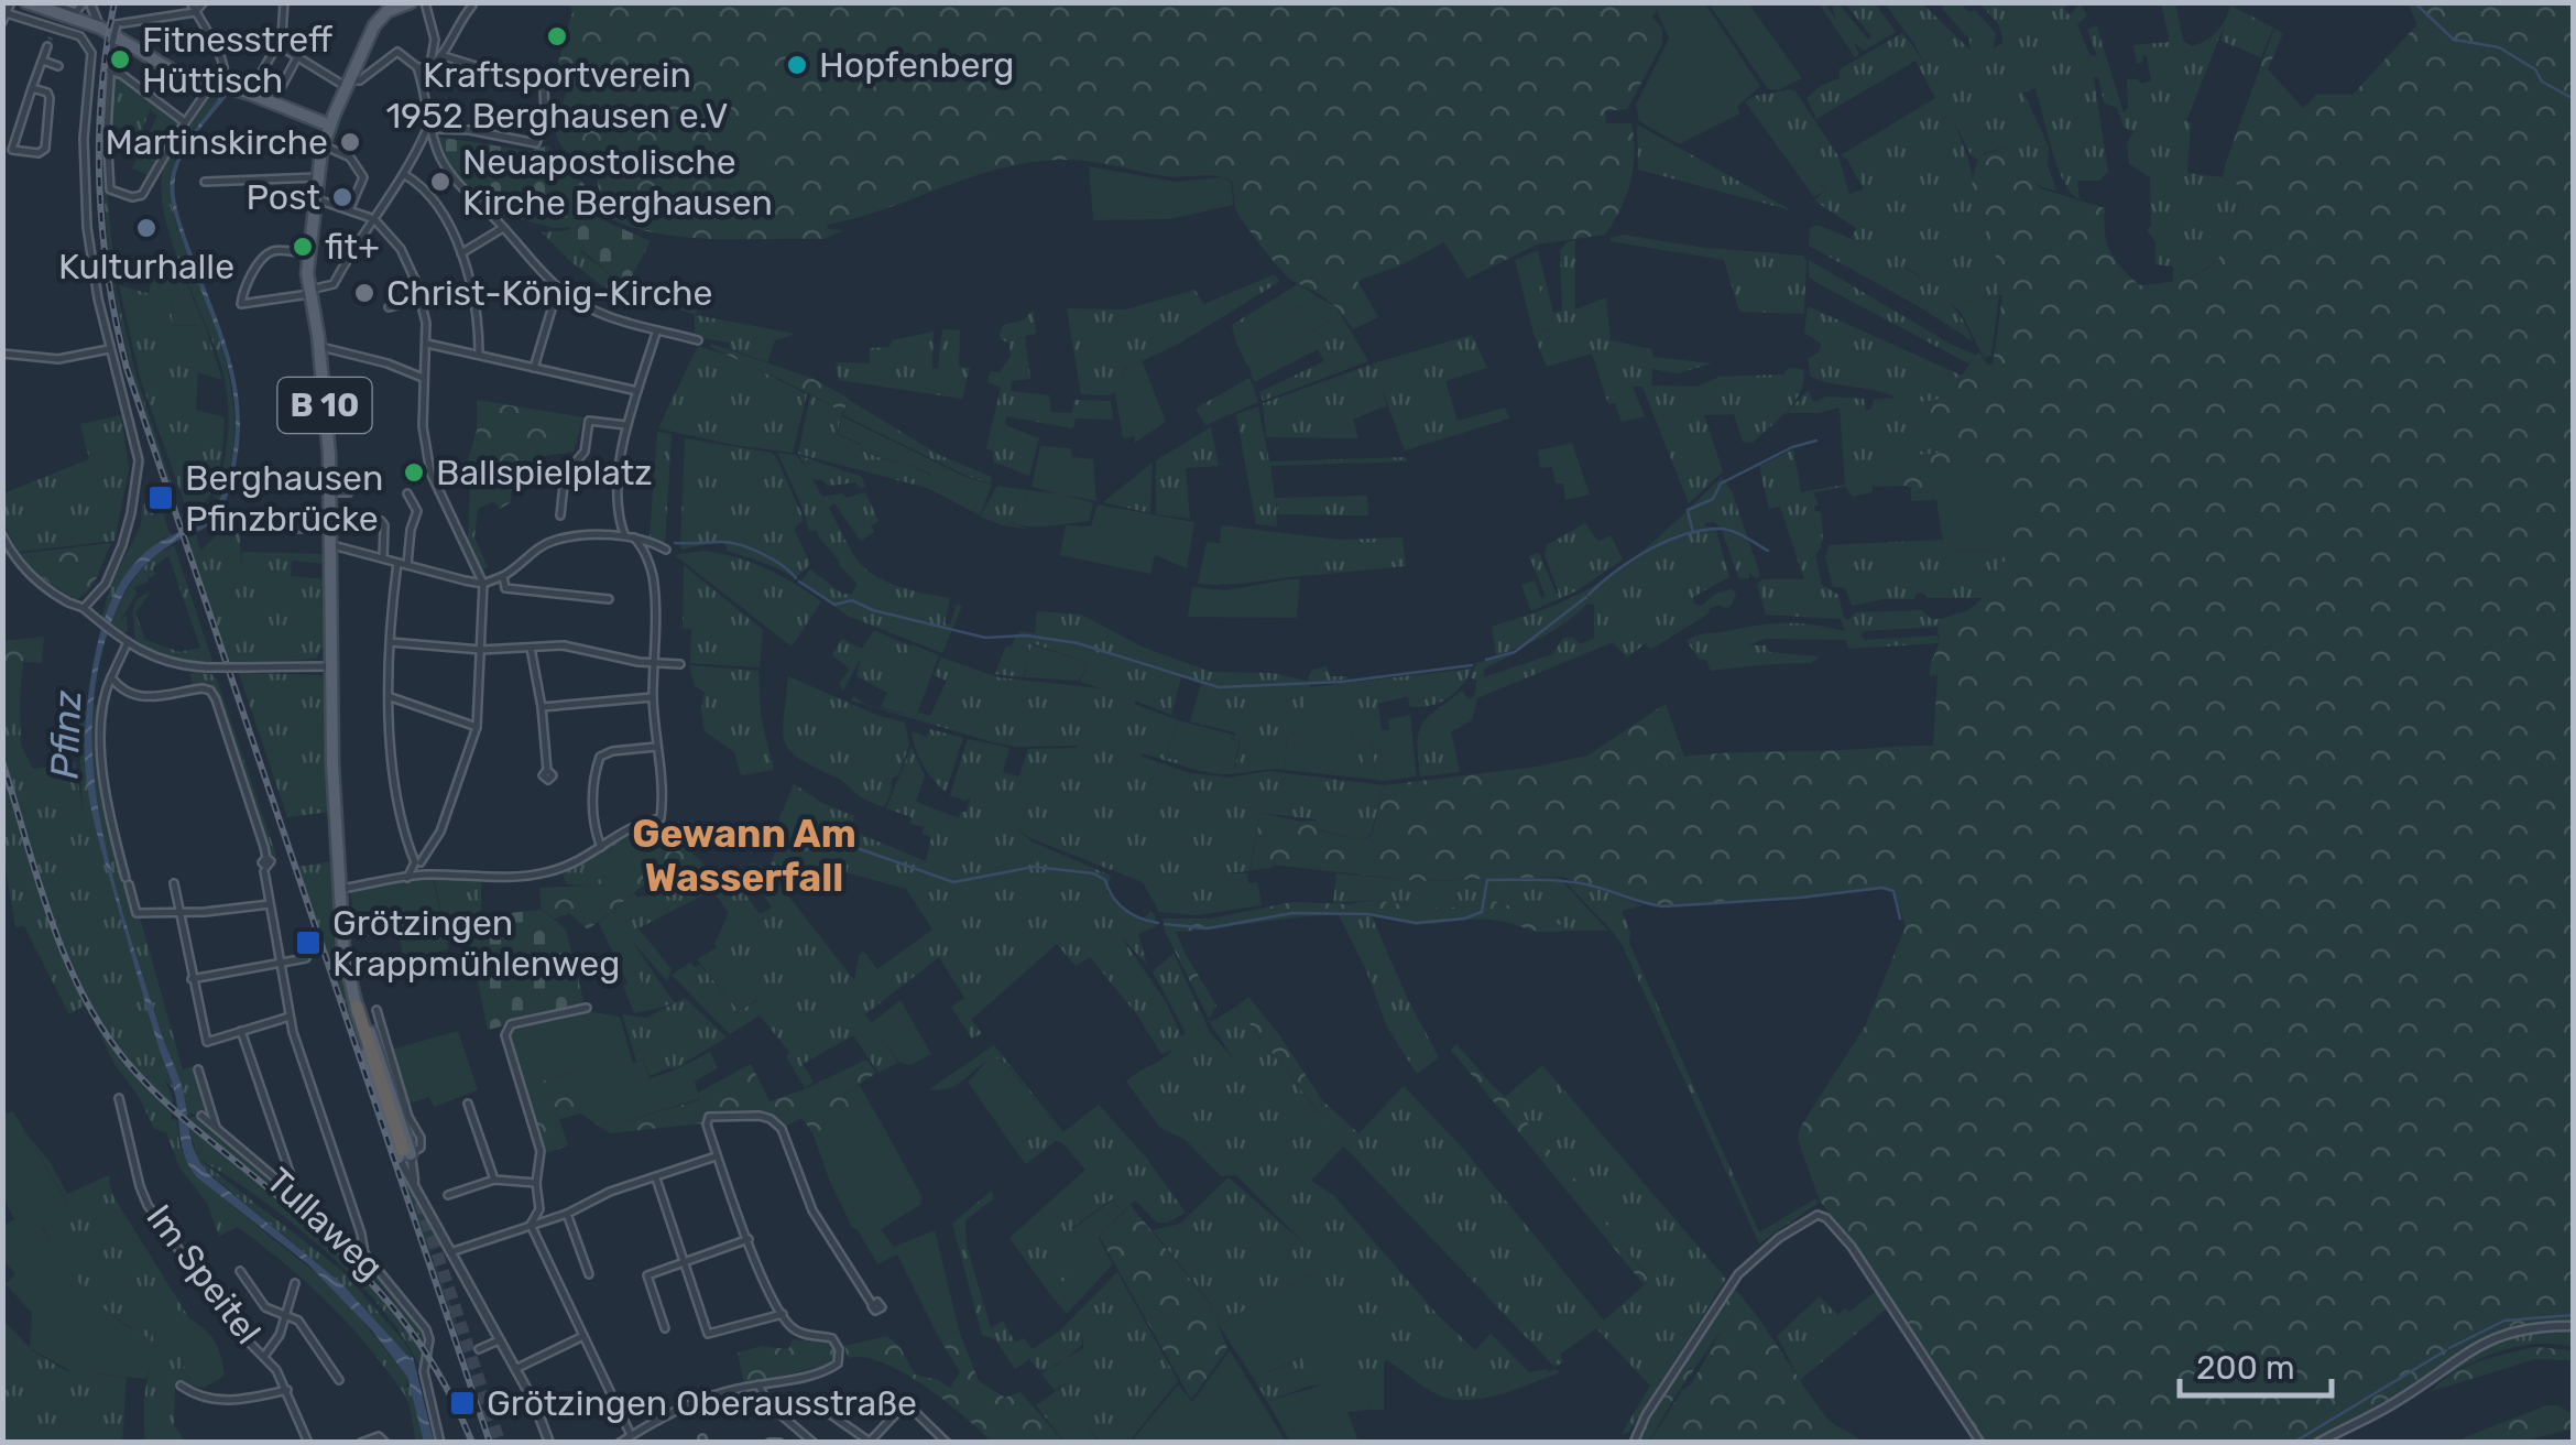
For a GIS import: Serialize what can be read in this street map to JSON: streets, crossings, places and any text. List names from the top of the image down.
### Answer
{
  "streets": {
    "highway": ["B 10"],
    "street": ["Tullaweg", "Im Speitel"]
  },
  "districts": ["Gewann Am Wasserfall"],
  "water": ["Pfinz"],
  "places": {
    "other": [
      "Kraftsportverein 1952 Berghausen e.V",
      "Fitnesstreff Hüttisch",
      "Hopfenberg",
      "Martinskirche",
      "Neuapostolische Kirche Berghausen",
      "Post",
      "Kulturhalle",
      "fit+",
      "Christ-König-Kirche",
      "Ballspielplatz"
    ],
    "transit": ["Berghausen Pfinzbrücke", "Grötzingen Krappmühlenweg", "Grötzingen Oberausstraße"]
  },
  "scale_bar": "200 m"
}
